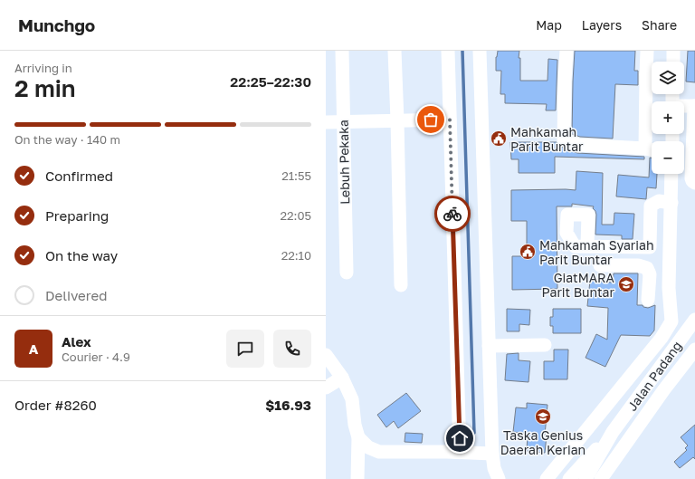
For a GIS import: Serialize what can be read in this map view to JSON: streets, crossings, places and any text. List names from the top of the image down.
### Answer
{
  "streets": {
    "street": ["Lebuh Pekaka", "Jalan Padang"]
  },
  "places": {
    "public building": ["Mahkamah Parit Buntar", "Mahkamah Syariah Parit Buntar"],
    "school or university": ["GiatMARA Parit Buntar", "Taska Genius Daerah Kerian"]
  },
  "page": {
    "header": "Munchgo",
    "nav": ["Map", "Layers", "Share"],
    "heading": ["2 min", "Arriving in", "22:25–22:30"],
    "panel": [
      "Alex",
      "Courier · 4.9",
      "Order #8260",
      "$16.93"
    ],
    "map_buttons": ["+", "−"],
    "bar": "On the way · 140 m",
    "list": [
      ["Confirmed", "21:55"],
      ["Preparing", "22:05"],
      ["On the way", "22:10"],
      "Delivered"
    ],
    "round": "A"
  }
}
